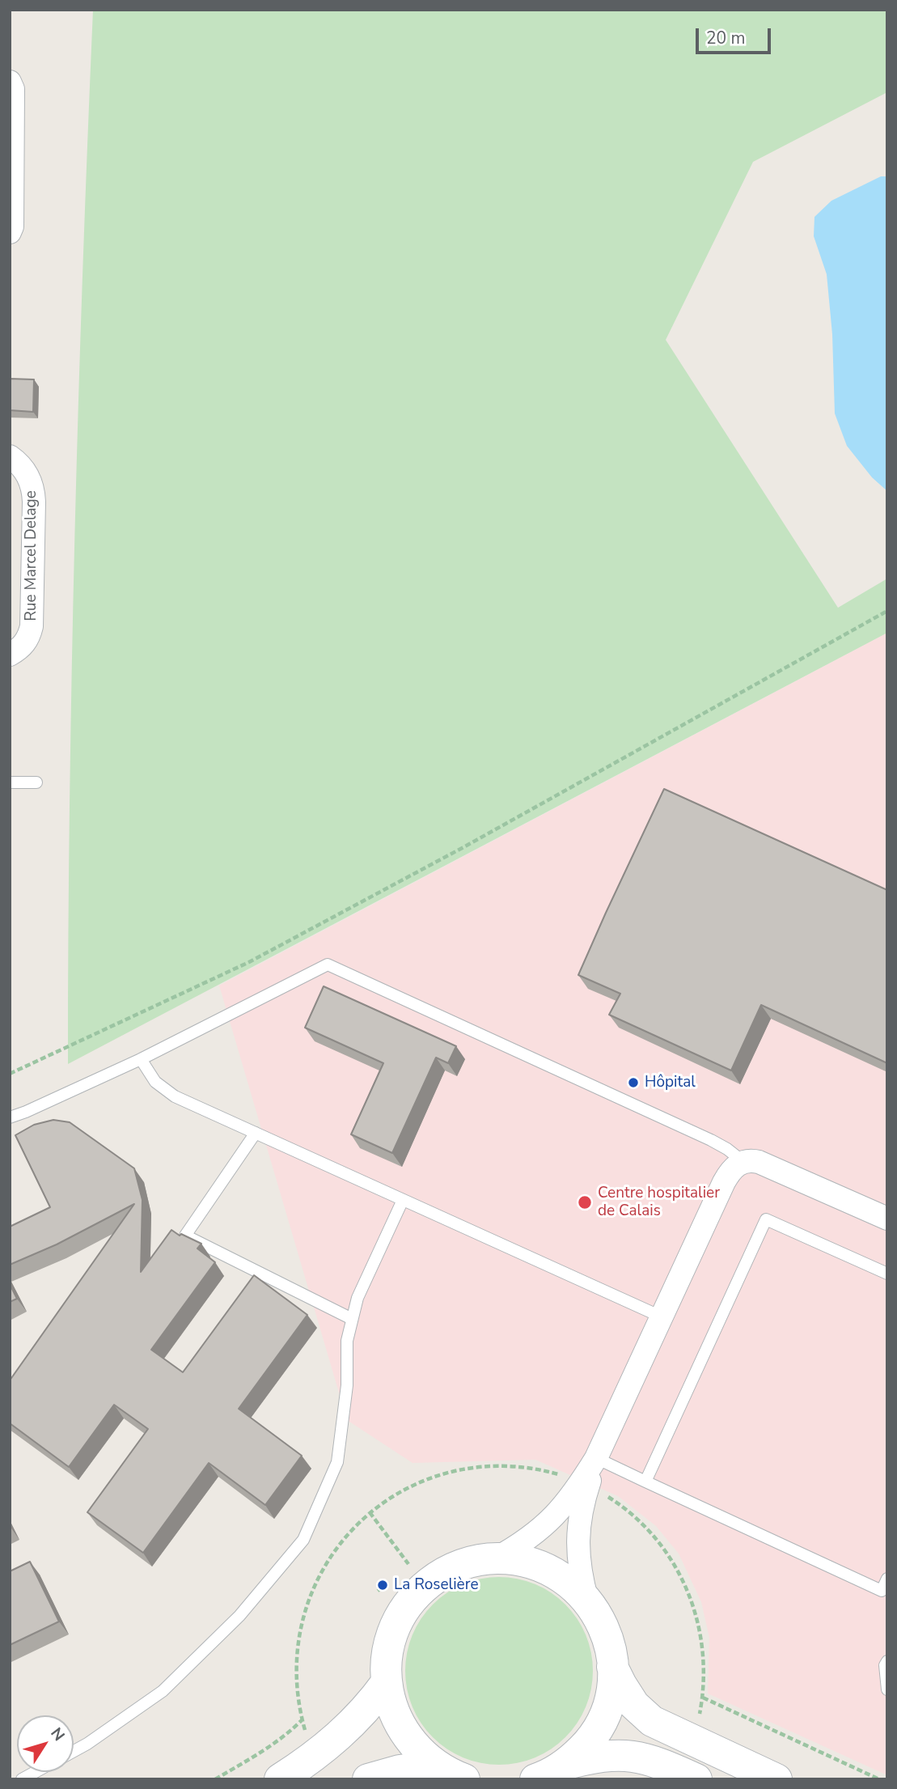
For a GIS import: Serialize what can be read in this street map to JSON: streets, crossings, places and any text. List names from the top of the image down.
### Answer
{
  "streets": {
    "street": ["Rue Marcel Delage"]
  },
  "places": ["Hôpital", "Centre hospitalier de Calais", "La Roselière"],
  "scale_bar": "20 m",
  "north": "top right"
}
